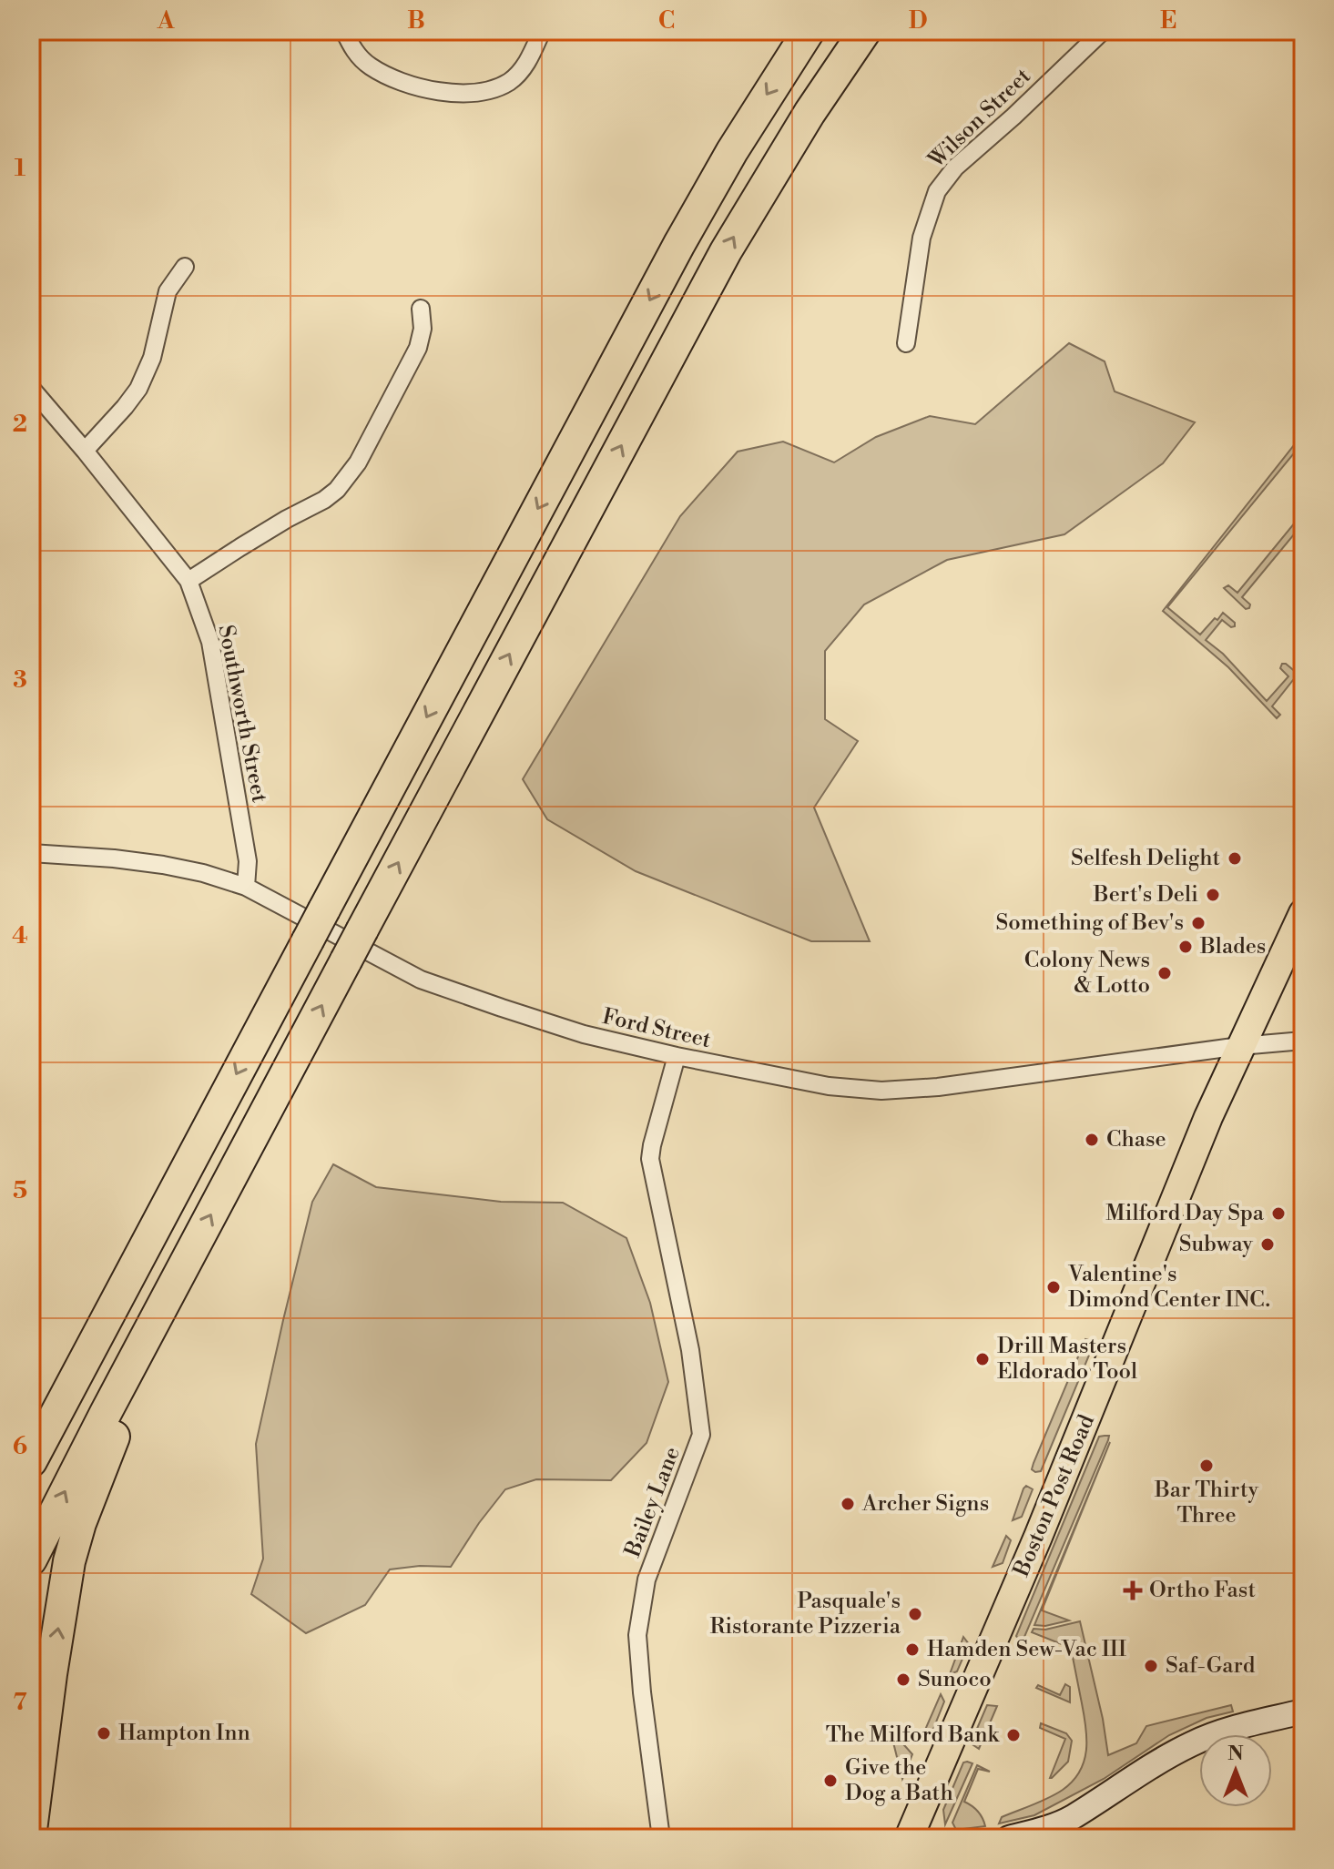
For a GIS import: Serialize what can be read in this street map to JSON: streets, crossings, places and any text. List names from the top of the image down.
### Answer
{
  "streets": {
    "main road": ["Boston Post Road"],
    "street": [
      "Wilson Street",
      "Southworth Street",
      "Ford Street",
      "Bailey Lane"
    ]
  },
  "crossings": [
    ["Southworth Street", "Ford Street"],
    ["Ford Street", "Boston Post Road"],
    ["Ford Street", "Bailey Lane"]
  ],
  "places": {
    "other": [
      "Selfesh Delight",
      "Bert's Deli",
      "Something of Bev's",
      "Blades",
      "Colony News & Lotto",
      "Chase",
      "Milford Day Spa",
      "Subway",
      "Valentine's Dimond Center INC.",
      "Drill Masters Eldorado Tool",
      "Bar Thirty Three",
      "Archer Signs",
      "Pasquale's Ristorante Pizzeria",
      "Hamden Sew-Vac III",
      "Saf-Gard",
      "Sunoco",
      "Hampton Inn",
      "The Milford Bank",
      "Give the Dog a Bath"
    ],
    "health": ["Ortho Fast"]
  },
  "north": "top",
  "grid": {
    "columns": [
      "A",
      "B",
      "C",
      "D",
      "E"
    ],
    "rows": [
      "1",
      "2",
      "3",
      "4",
      "5",
      "6",
      "7"
    ]
  }
}
